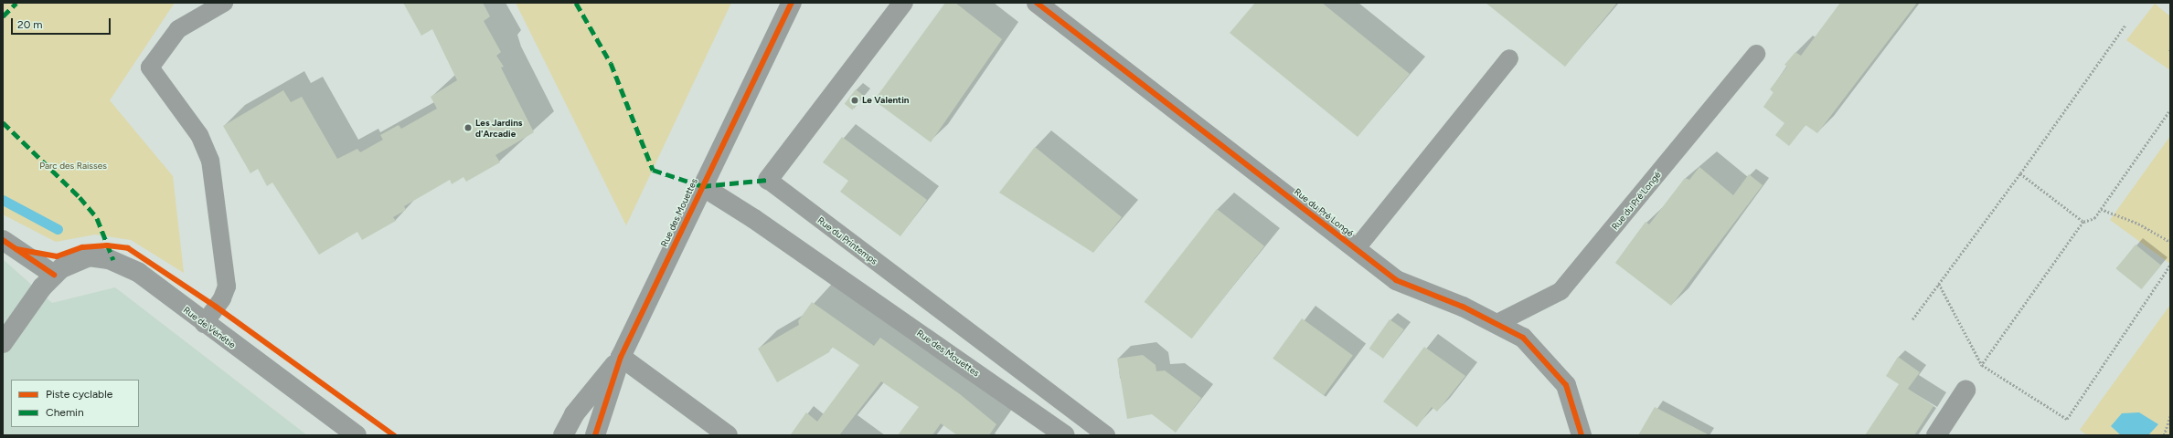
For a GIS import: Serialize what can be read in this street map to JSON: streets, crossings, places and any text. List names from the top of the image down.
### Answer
{
  "streets": {
    "street": [
      "Rue du Pré Longé",
      "Rue des Mouettes",
      "Rue du Printemps",
      "Rue de Vénétie"
    ]
  },
  "parks": ["Parc des Raisses"],
  "places": ["Le Valentin", "Les Jardins d'Arcadie"],
  "legend": ["Piste cyclable", "Chemin"],
  "scale_bar": "20 m"
}
